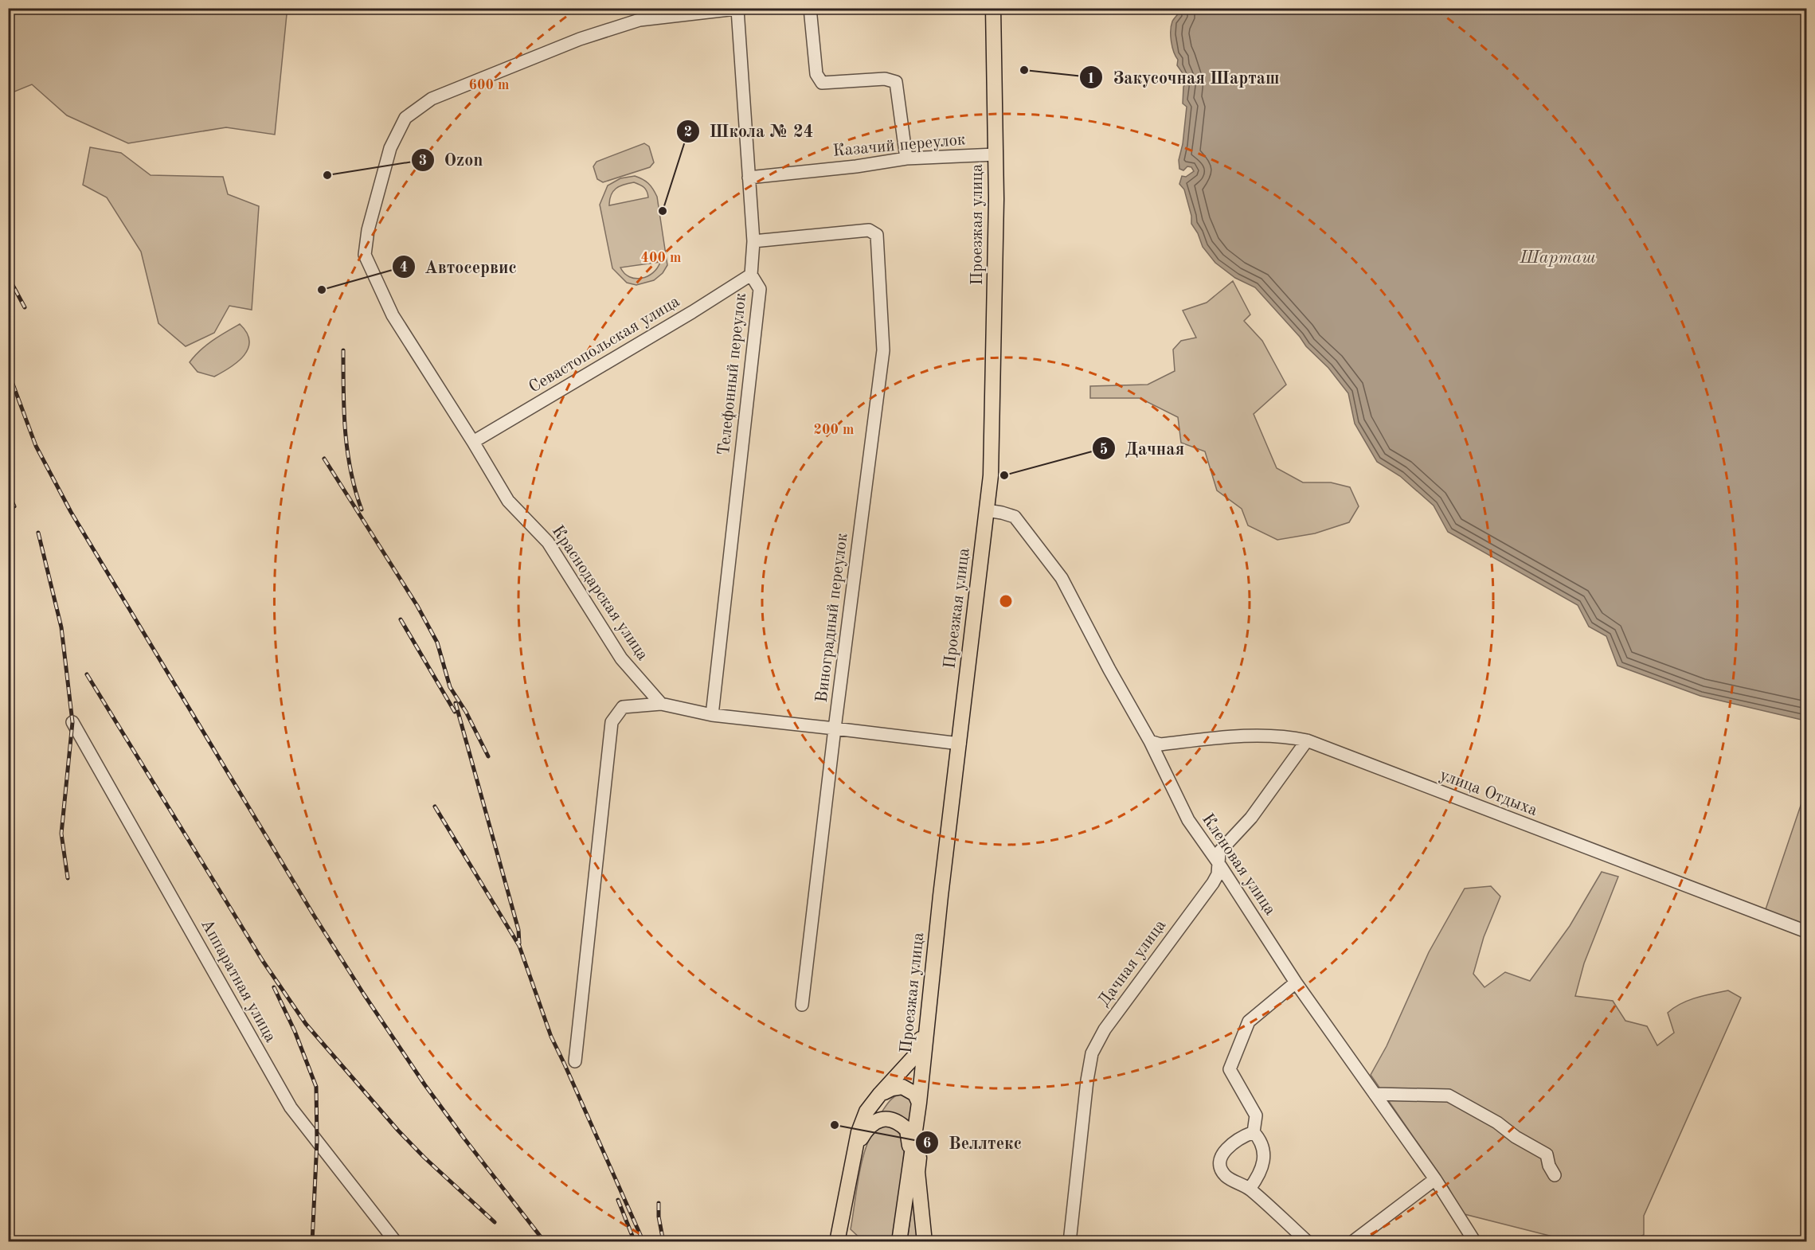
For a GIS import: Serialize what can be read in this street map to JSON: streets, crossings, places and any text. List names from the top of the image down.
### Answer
{
  "streets": {
    "main road": ["Проезжая улица"],
    "street": [
      "Казачий переулок",
      "Севастопольская улица",
      "Телефонный переулок",
      "Краснодарская улица",
      "Виноградный переулок",
      "улица Отдыха",
      "Кленовая улица",
      "Дачная улица",
      "Аппаратная улица"
    ]
  },
  "crossings": [
    ["Казачий переулок", "Проезжая улица"],
    ["Казачий переулок", "Телефонный переулок"],
    ["Проезжая улица", "Кленовая улица"],
    ["Севастопольская улица", "Телефонный переулок"],
    ["Севастопольская улица", "Краснодарская улица"],
    ["Телефонный переулок", "Краснодарская улица"],
    ["Телефонный переулок", "Виноградный переулок"],
    ["улица Отдыха", "Кленовая улица"],
    ["улица Отдыха", "Дачная улица"],
    ["Кленовая улица", "Дачная улица"]
  ],
  "water": ["Шарташ"],
  "places": [
    "Закусочная Шарташ",
    "Ozon",
    "Школа № 24",
    "Автосервис",
    "Дачная",
    "Веллтекс"
  ],
  "rings": ["600 m", "400 m", "200 m"]
}
